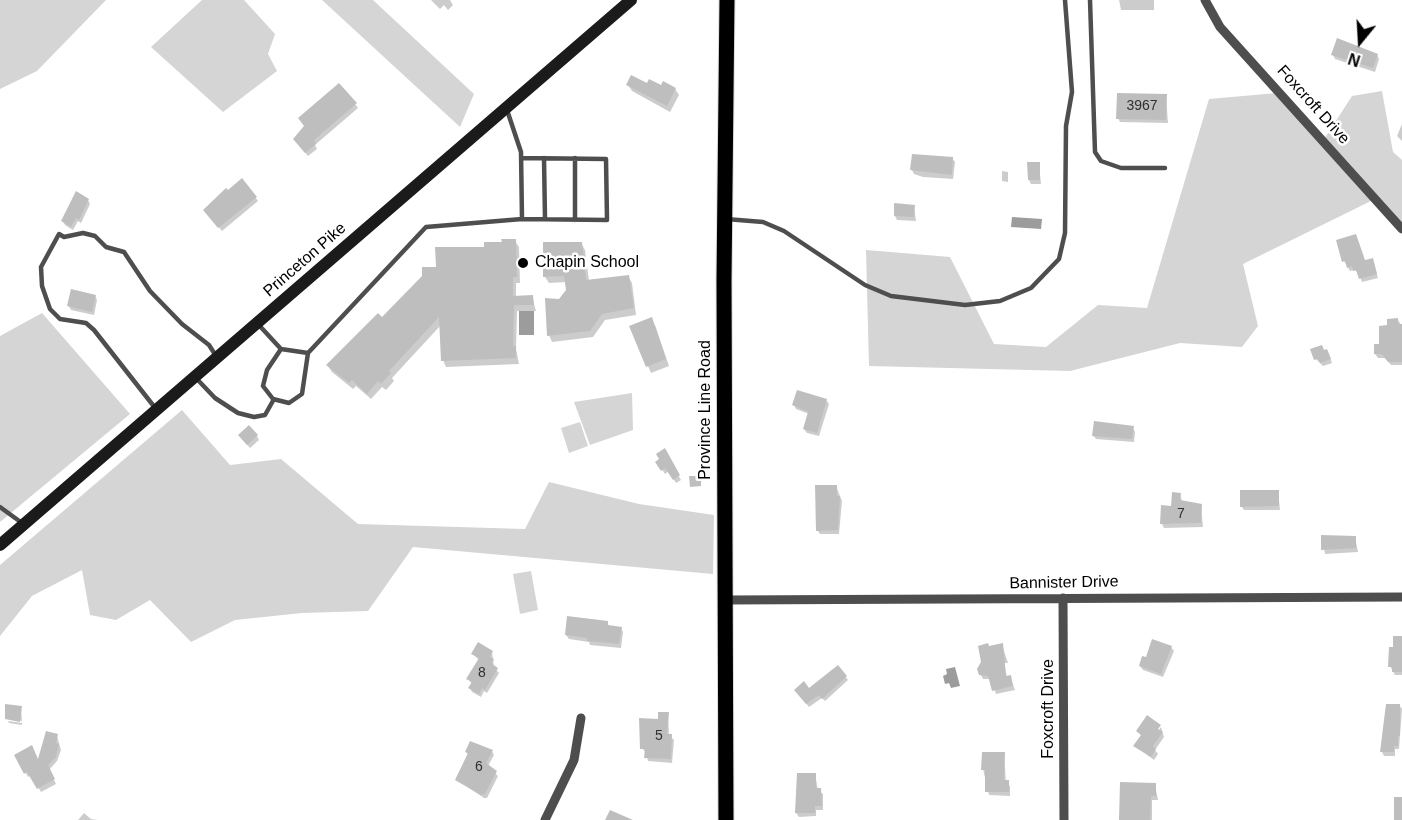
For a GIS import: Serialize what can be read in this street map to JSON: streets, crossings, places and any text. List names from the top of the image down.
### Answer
{
  "streets": {
    "main road": ["Princeton Pike", "Province Line Road"],
    "street": ["Foxcroft Drive", "Bannister Drive"]
  },
  "crossings": [
    ["Foxcroft Drive", "Bannister Drive"],
    ["Province Line Road", "Bannister Drive"]
  ],
  "places": ["Chapin School"],
  "house_numbers": [
    "3967",
    "7",
    "8",
    "5",
    "6"
  ],
  "north": "bottom"
}
